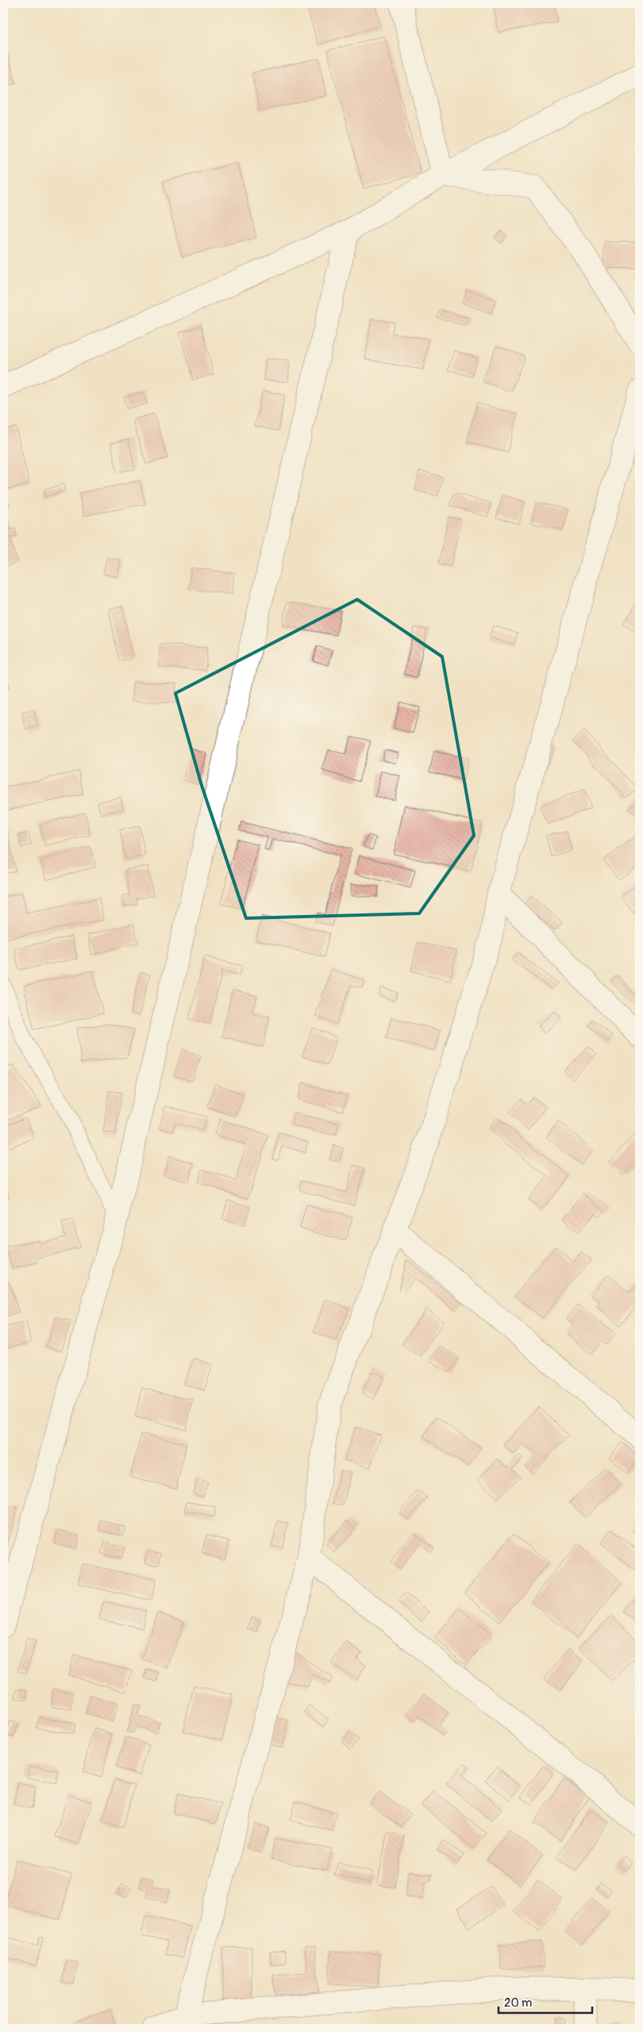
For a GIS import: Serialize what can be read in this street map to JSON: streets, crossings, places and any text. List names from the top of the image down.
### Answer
{
  "scale_bar": "20 m"
}
